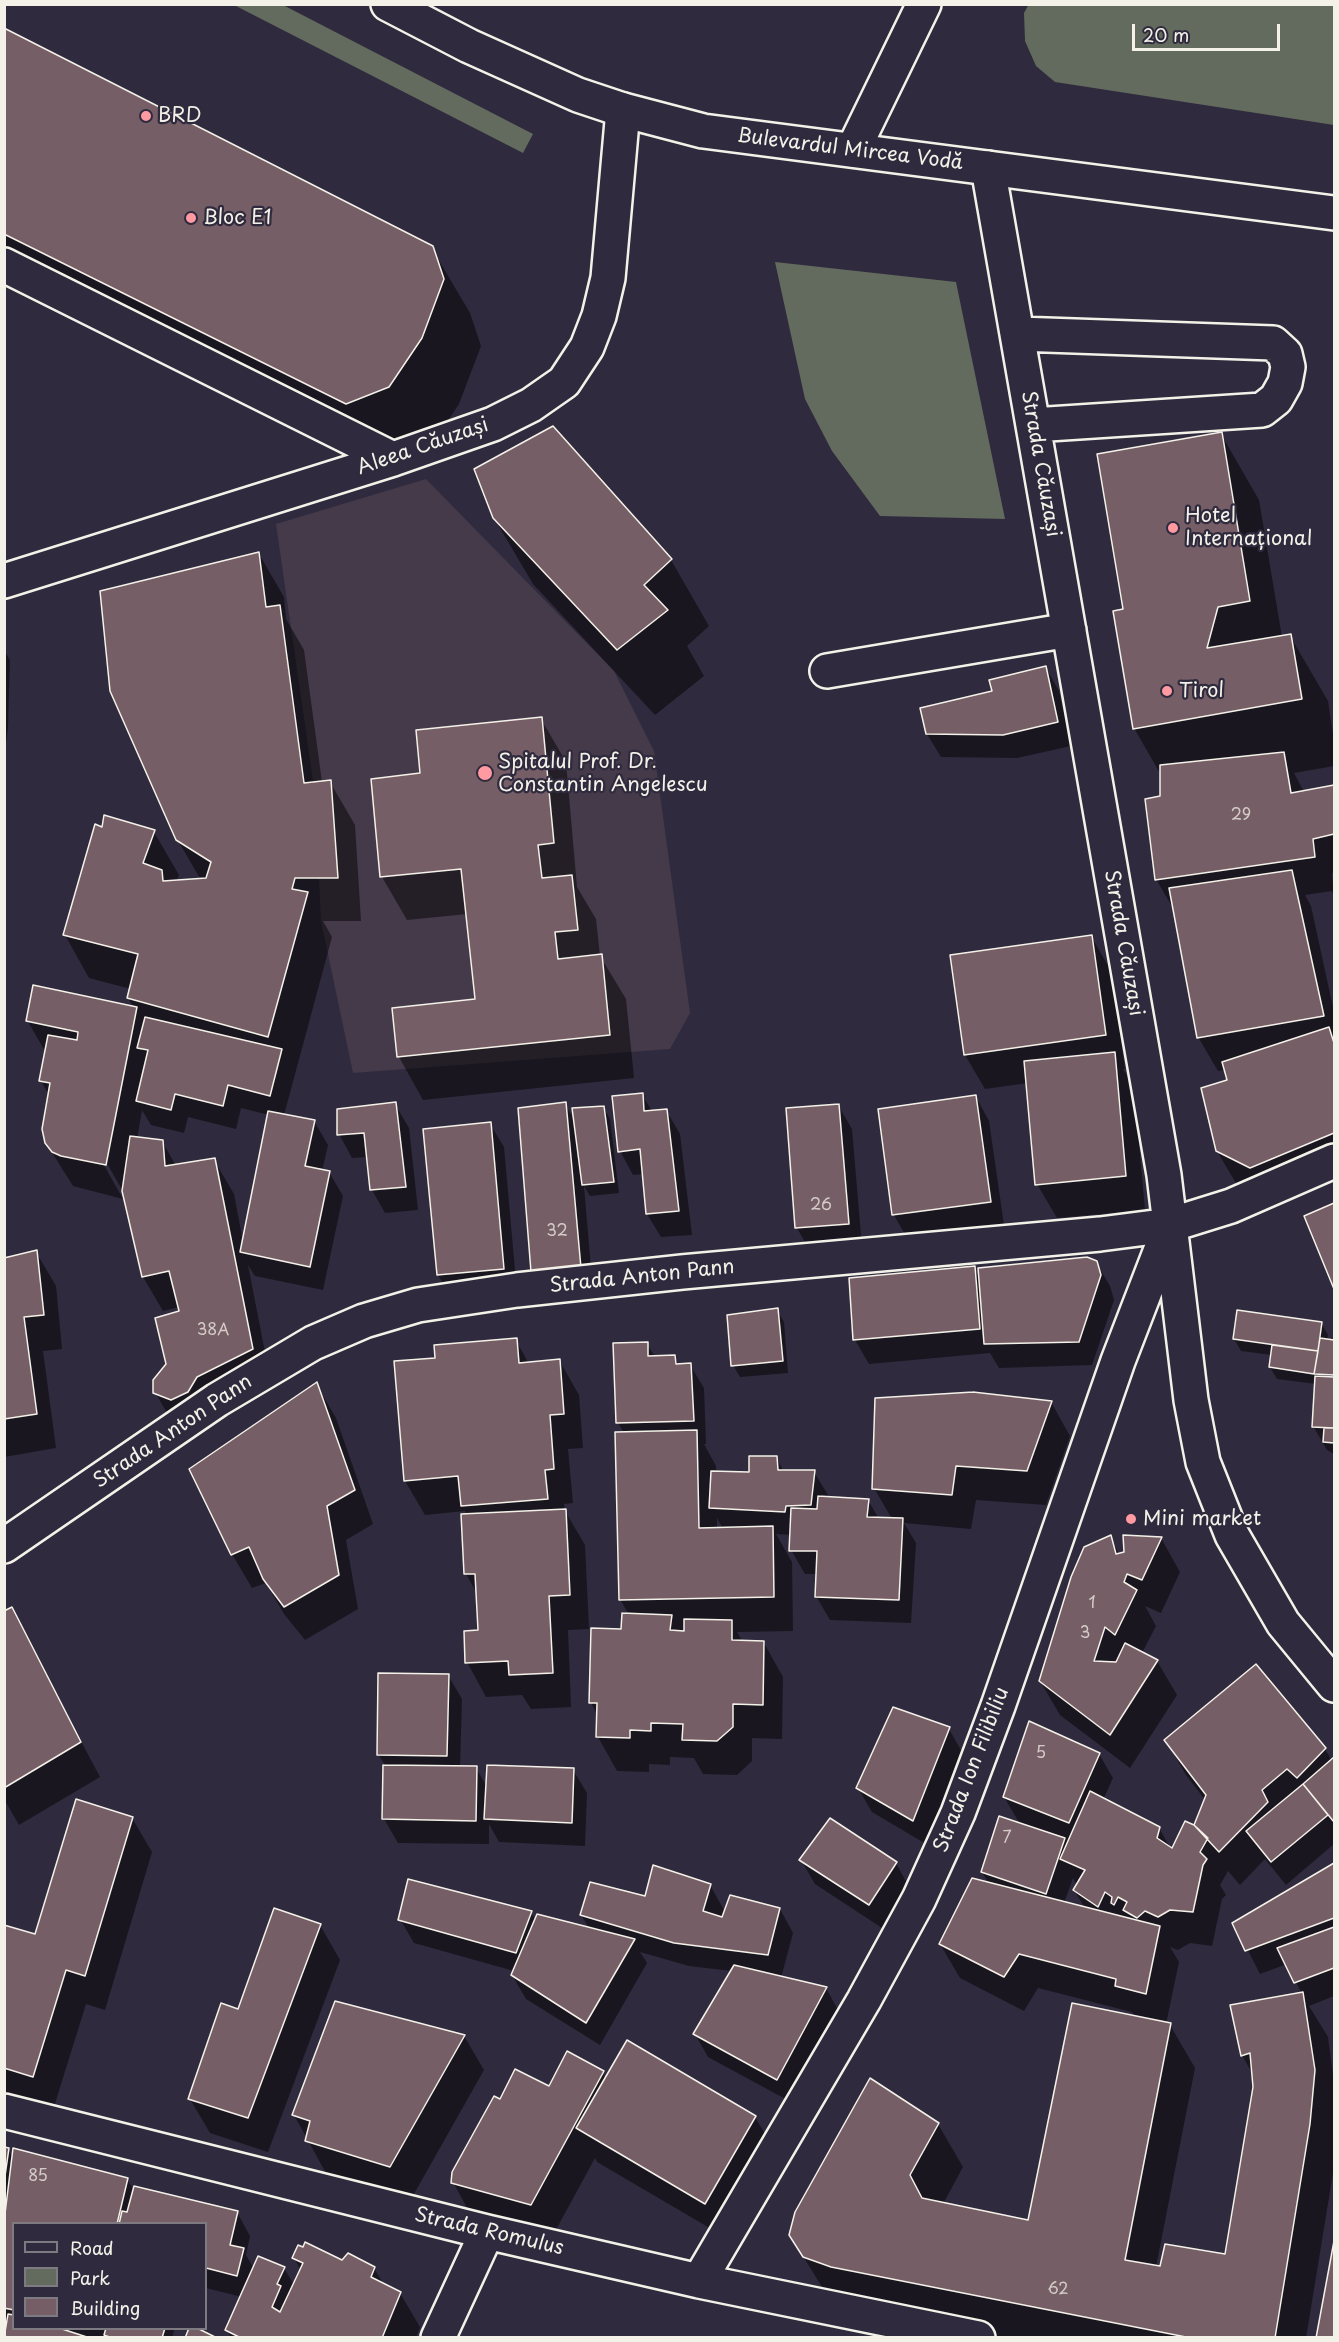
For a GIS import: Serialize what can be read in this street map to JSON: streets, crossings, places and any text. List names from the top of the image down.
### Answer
{
  "streets": {
    "street": [
      "Bulevardul Mircea Vodă",
      "Aleea Căuzași",
      "Strada Căuzași",
      "Strada Anton Pann",
      "Strada Ion Filibiliu",
      "Strada Romulus"
    ]
  },
  "crossings": [
    ["Bulevardul Mircea Vodă", "Aleea Căuzași"],
    ["Bulevardul Mircea Vodă", "Strada Căuzași"],
    ["Strada Căuzași", "Strada Anton Pann"],
    ["Strada Căuzași", "Strada Ion Filibiliu"],
    ["Strada Anton Pann", "Strada Ion Filibiliu"],
    ["Strada Ion Filibiliu", "Strada Romulus"]
  ],
  "places": [
    "BRD",
    "Bloc E1",
    "Hotel Internațional",
    "Tirol",
    "Spitalul Prof. Dr. Constantin Angelescu",
    "Mini market"
  ],
  "house_numbers": [
    "29",
    "26",
    "32",
    "38A",
    "1",
    "3",
    "5",
    "7",
    "85",
    "62"
  ],
  "legend": ["Road", "Park", "Building"],
  "scale_bar": "20 m"
}
